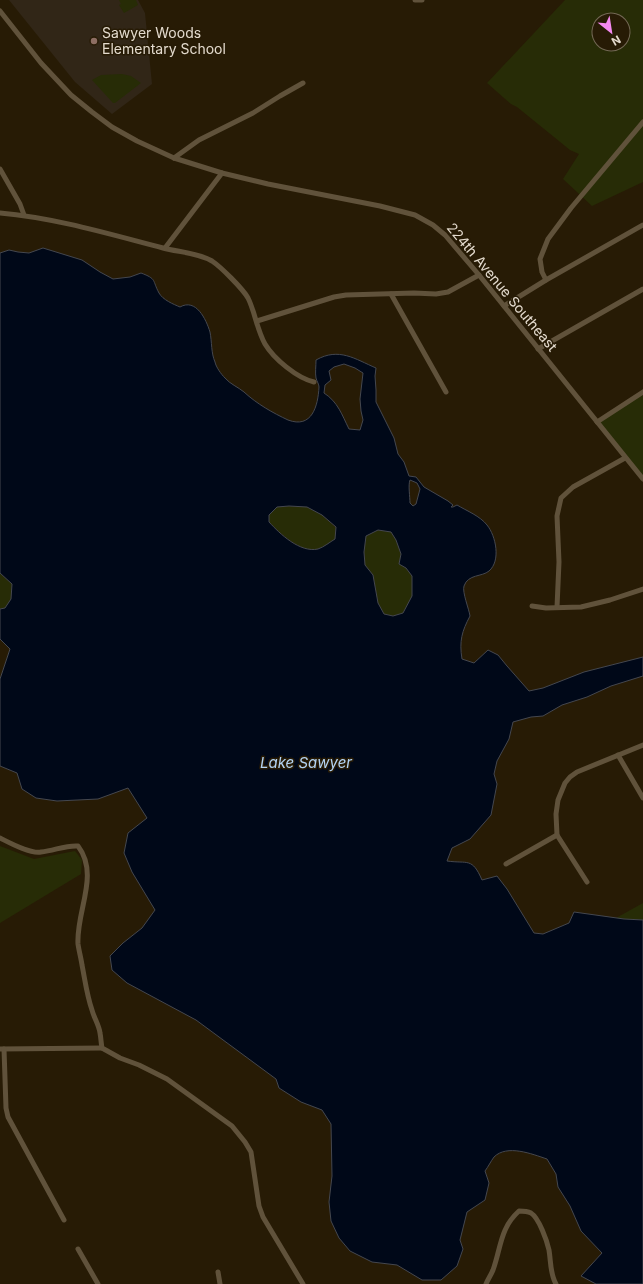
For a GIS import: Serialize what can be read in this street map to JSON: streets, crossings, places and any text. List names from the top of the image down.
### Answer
{
  "streets": {
    "street": ["224th Avenue Southeast"]
  },
  "water": ["Lake Sawyer"],
  "places": ["Sawyer Woods Elementary School"],
  "north": "bottom right"
}
